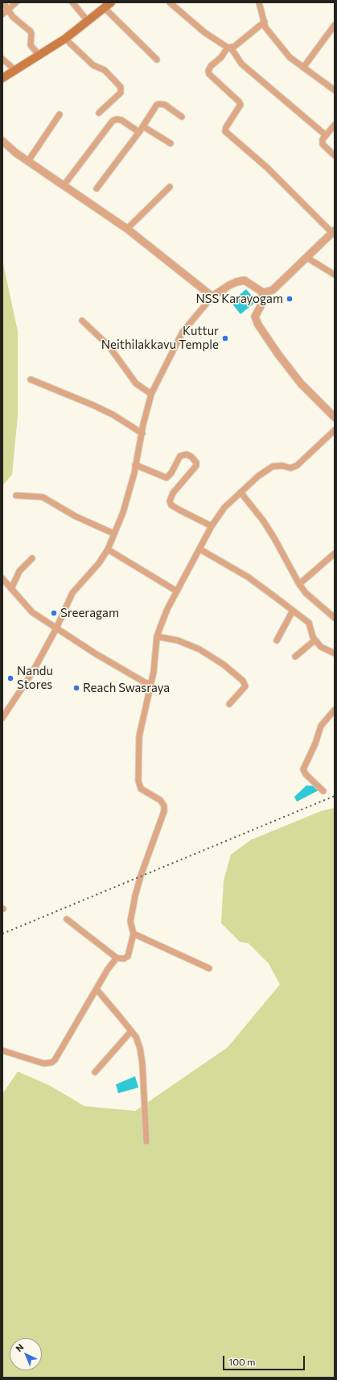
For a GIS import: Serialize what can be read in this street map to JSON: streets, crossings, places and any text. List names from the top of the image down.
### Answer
{
  "places": [
    "NSS Karayogam",
    "Kuttur Neithilakkavu Temple",
    "Sreeragam",
    "Nandu Stores",
    "Reach Swasraya"
  ],
  "scale_bar": "100 m",
  "north": "top left"
}
